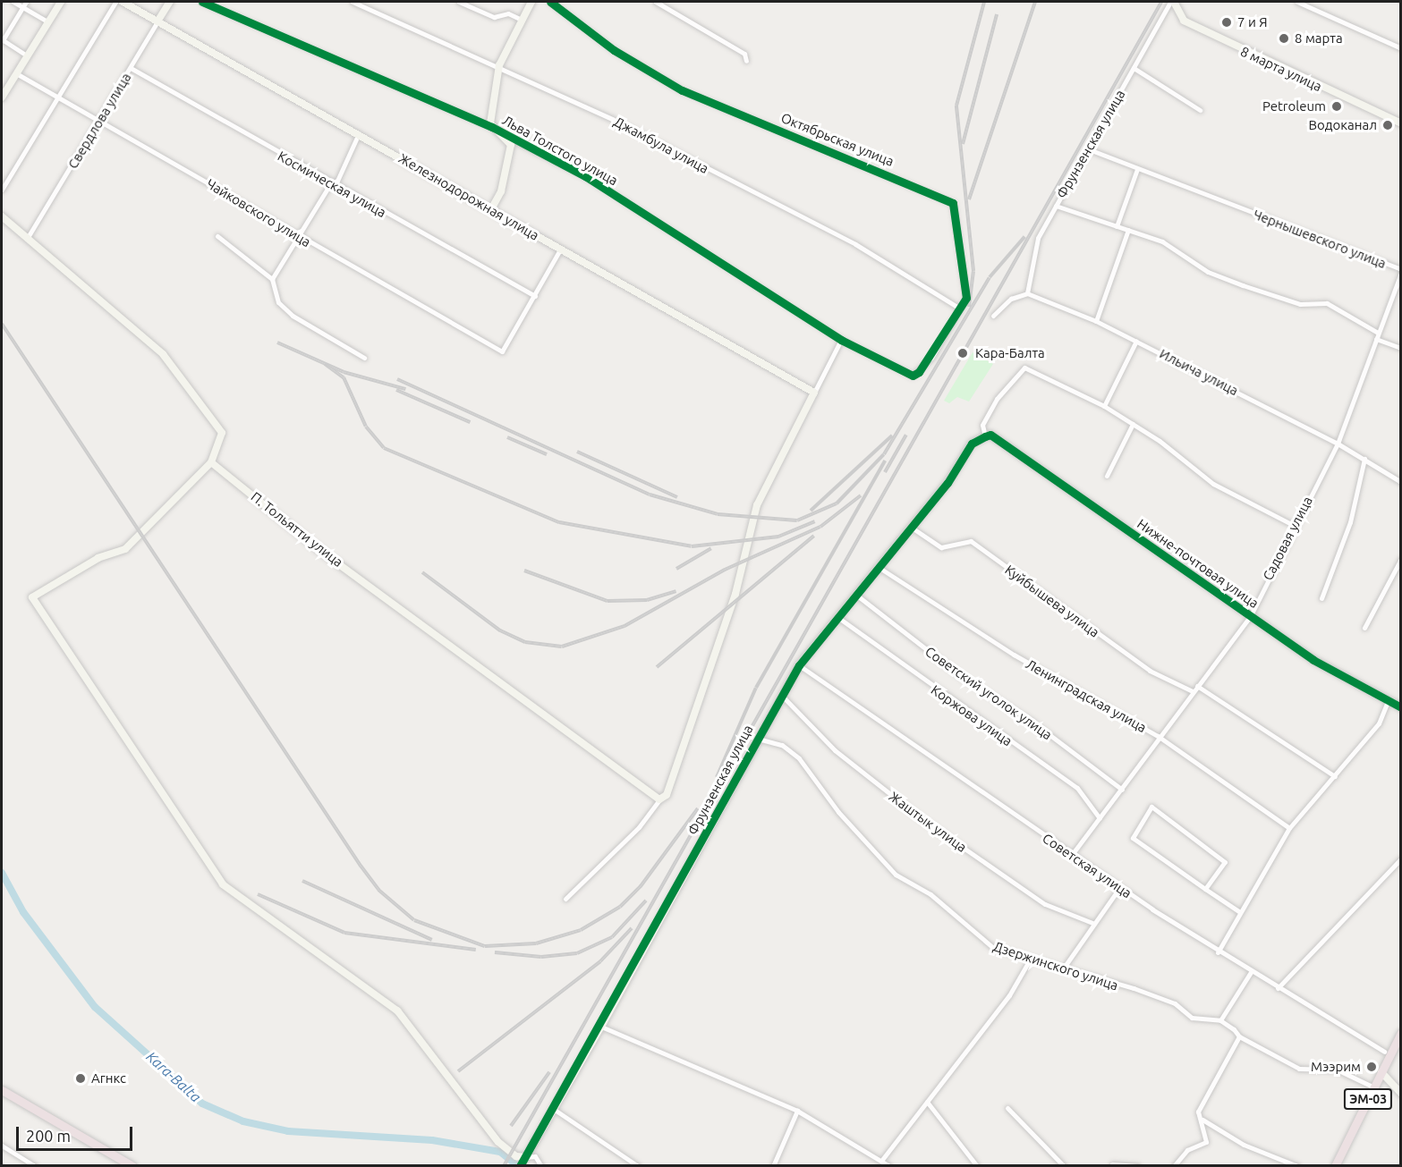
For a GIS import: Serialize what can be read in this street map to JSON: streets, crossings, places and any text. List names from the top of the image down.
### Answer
{
  "streets": {
    "highway": ["ЭМ-03"],
    "street": [
      "8 марта улица",
      "Свердлова улица",
      "Октябрьская улица",
      "Фрунзенская улица",
      "Джамбула улица",
      "Льва Толстого улица",
      "Космическая улица",
      "Железнодорожная улица",
      "Чайковского улица",
      "Чернышевского улица",
      "Ильича улица",
      "П. Тольятти улица",
      "Садовая улица",
      "Нижне-почтовая улица",
      "Куйбышева улица",
      "Советский уголок улица",
      "Ленинградская улица",
      "Коржова улица",
      "Жаштык улица",
      "Советская улица",
      "Дзержинского улица"
    ]
  },
  "crossings": [
    ["8 марта улица", "Фрунзенская улица"],
    ["Свердлова улица", "Космическая улица"],
    ["Свердлова улица", "Железнодорожная улица"],
    ["Свердлова улица", "Чайковского улица"],
    ["Октябрьская улица", "Джамбула улица"],
    ["Октябрьская улица", "Льва Толстого улица"],
    ["Фрунзенская улица", "Чернышевского улица"],
    ["Фрунзенская улица", "Ильича улица"],
    ["Фрунзенская улица", "Нижне-почтовая улица"],
    ["Фрунзенская улица", "Куйбышева улица"],
    ["Фрунзенская улица", "Советский уголок улица"],
    ["Фрунзенская улица", "Ленинградская улица"],
    ["Фрунзенская улица", "Коржова улица"],
    ["Фрунзенская улица", "Жаштык улица"],
    ["Фрунзенская улица", "Советская улица"],
    ["Фрунзенская улица", "Дзержинского улица"],
    ["Космическая улица", "Чайковского улица"],
    ["Чернышевского улица", "Садовая улица"],
    ["Ильича улица", "Садовая улица"],
    ["Садовая улица", "Нижне-почтовая улица"],
    ["Садовая улица", "Куйбышева улица"],
    ["Садовая улица", "Советский уголок улица"],
    ["Садовая улица", "Ленинградская улица"],
    ["Садовая улица", "Коржова улица"],
    ["Садовая улица", "Советская улица"],
    ["Советская улица", "ЭМ-03"]
  ],
  "water": ["Kara-Balta"],
  "places": [
    "7 и Я",
    "8 марта",
    "Petroleum",
    "Водоканал",
    "Кара-Балта",
    "Мээрим",
    "Агнкс"
  ],
  "scale_bar": "200 m"
}
